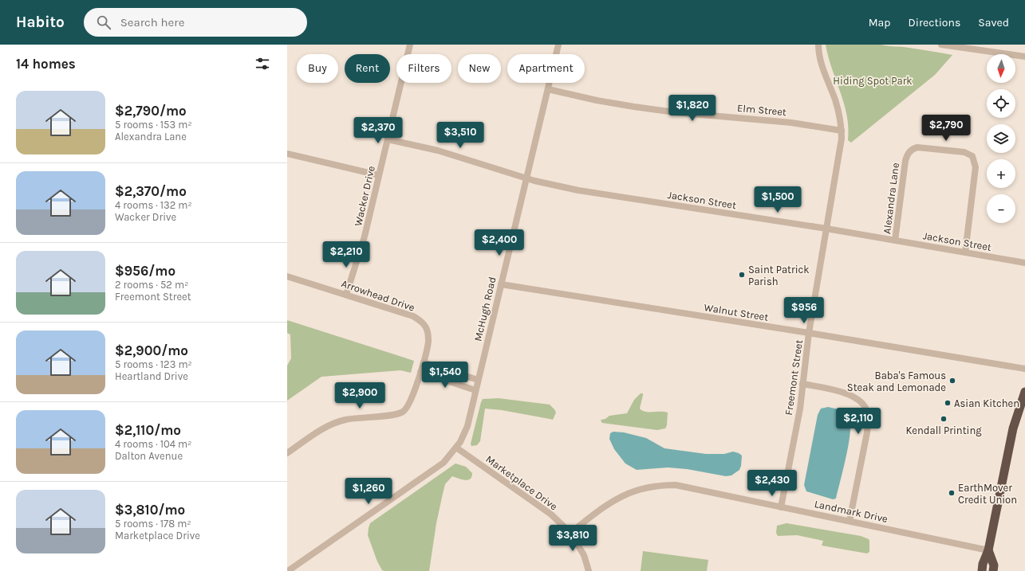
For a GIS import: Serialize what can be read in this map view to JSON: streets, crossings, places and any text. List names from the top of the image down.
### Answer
{
  "streets": {
    "street": [
      "Elm Street",
      "Wacker Drive",
      "Alexandra Lane",
      "Jackson Street",
      "Arrowhead Drive",
      "McHugh Road",
      "Walnut Street",
      "Freemont Street",
      "Marketplace Drive",
      "Landmark Drive"
    ]
  },
  "crossings": [
    ["Elm Street", "McHugh Road"],
    ["Elm Street", "Freemont Street"],
    ["Wacker Drive", "Jackson Street"],
    ["Wacker Drive", "Arrowhead Drive"],
    ["Alexandra Lane", "Jackson Street"],
    ["Jackson Street", "McHugh Road"],
    ["Jackson Street", "Freemont Street"],
    ["McHugh Road", "Walnut Street"],
    ["McHugh Road", "Marketplace Drive"],
    ["Walnut Street", "Freemont Street"],
    ["Freemont Street", "Landmark Drive"],
    ["Marketplace Drive", "Landmark Drive"]
  ],
  "parks": ["Hiding Spot Park"],
  "places": [
    "Saint Patrick Parish",
    "Baba's Famous Steak and Lemonade",
    "Asian Kitchen",
    "Kendall Printing",
    "EarthMover Credit Union"
  ],
  "north": "bottom",
  "page": {
    "header": "Habito",
    "search": "Search here",
    "nav": ["Map", "Directions", "Saved"],
    "heading": "14 homes",
    "map_buttons": ["+", "−"],
    "chip": [
      "Buy",
      "Rent",
      "Filters",
      "New",
      "Apartment"
    ],
    "list": [
      {
        "name": "$2,790/mo",
        "note": "5 rooms · 153 m² · Alexandra Lane"
      },
      {
        "name": "$2,370/mo",
        "note": "4 rooms · 132 m² · Wacker Drive"
      },
      {
        "name": "$956/mo",
        "note": "2 rooms · 52 m² · Freemont Street"
      },
      {
        "name": "$2,900/mo",
        "note": "5 rooms · 123 m² · Heartland Drive"
      },
      {
        "name": "$2,110/mo",
        "note": "4 rooms · 104 m² · Dalton Avenue"
      },
      {
        "name": "$3,810/mo",
        "note": "5 rooms · 178 m² · Marketplace Drive"
      }
    ],
    "price": [
      "$1,820",
      "$2,790",
      "$2,370",
      "$3,510",
      "$1,500",
      "$2,400",
      "$2,210",
      "$956",
      "$1,540",
      "$2,900",
      "$2,110",
      "$2,430",
      "$1,260",
      "$3,810"
    ]
  }
}
